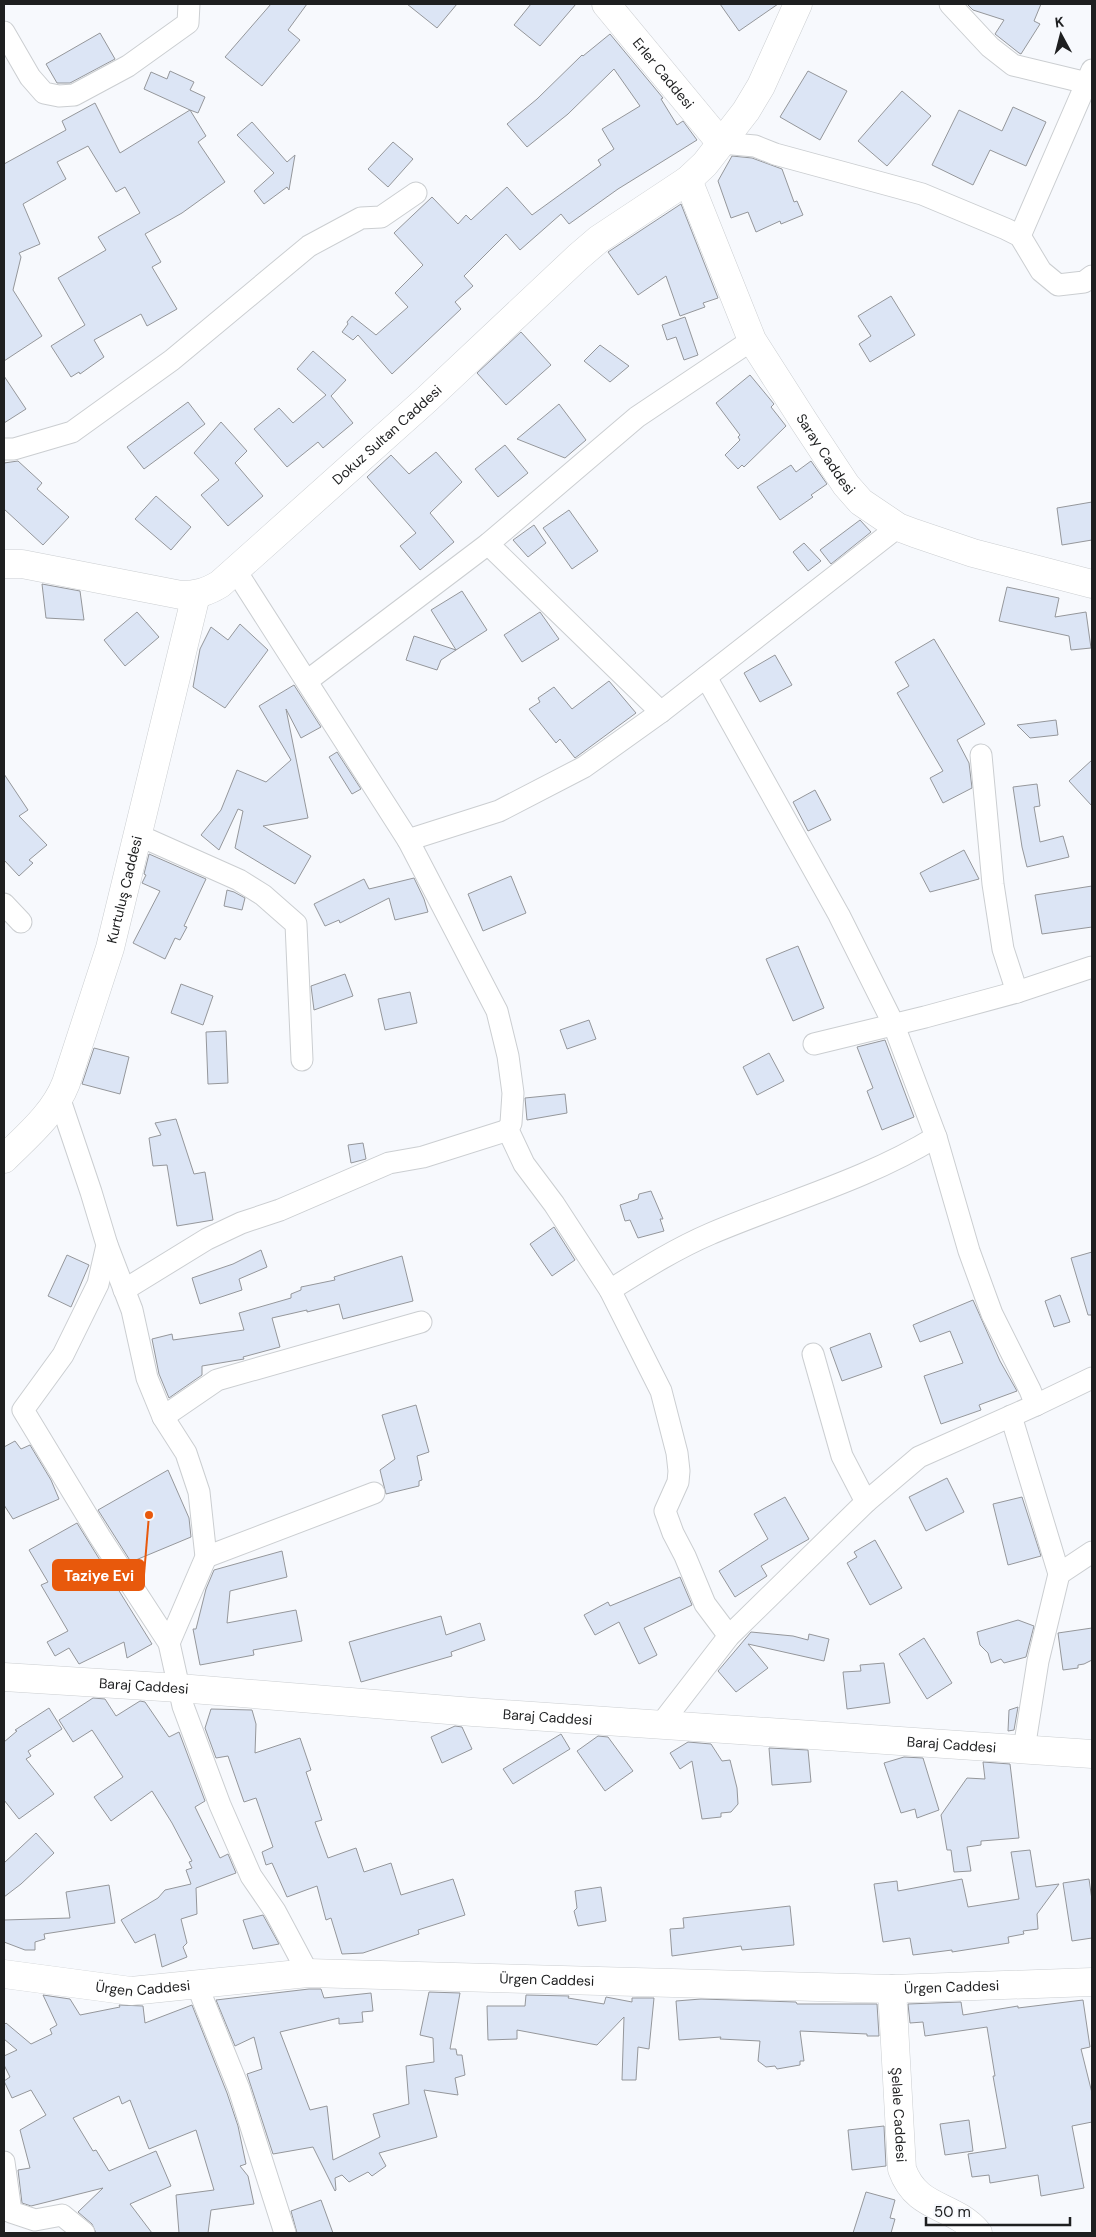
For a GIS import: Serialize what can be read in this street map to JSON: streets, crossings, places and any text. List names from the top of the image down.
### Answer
{
  "streets": {
    "street": [
      "Erler Caddesi",
      "Dokuz Sultan Caddesi",
      "Saray Caddesi",
      "Kurtuluş Caddesi",
      "Baraj Caddesi",
      "Ürgen Caddesi",
      "Şelale Caddesi"
    ]
  },
  "crossings": [
    ["Erler Caddesi", "Dokuz Sultan Caddesi"],
    ["Dokuz Sultan Caddesi", "Saray Caddesi"],
    ["Dokuz Sultan Caddesi", "Kurtuluş Caddesi"],
    ["Ürgen Caddesi", "Şelale Caddesi"]
  ],
  "places": ["Taziye Evi"],
  "scale_bar": "50 m",
  "north": "top"
}
